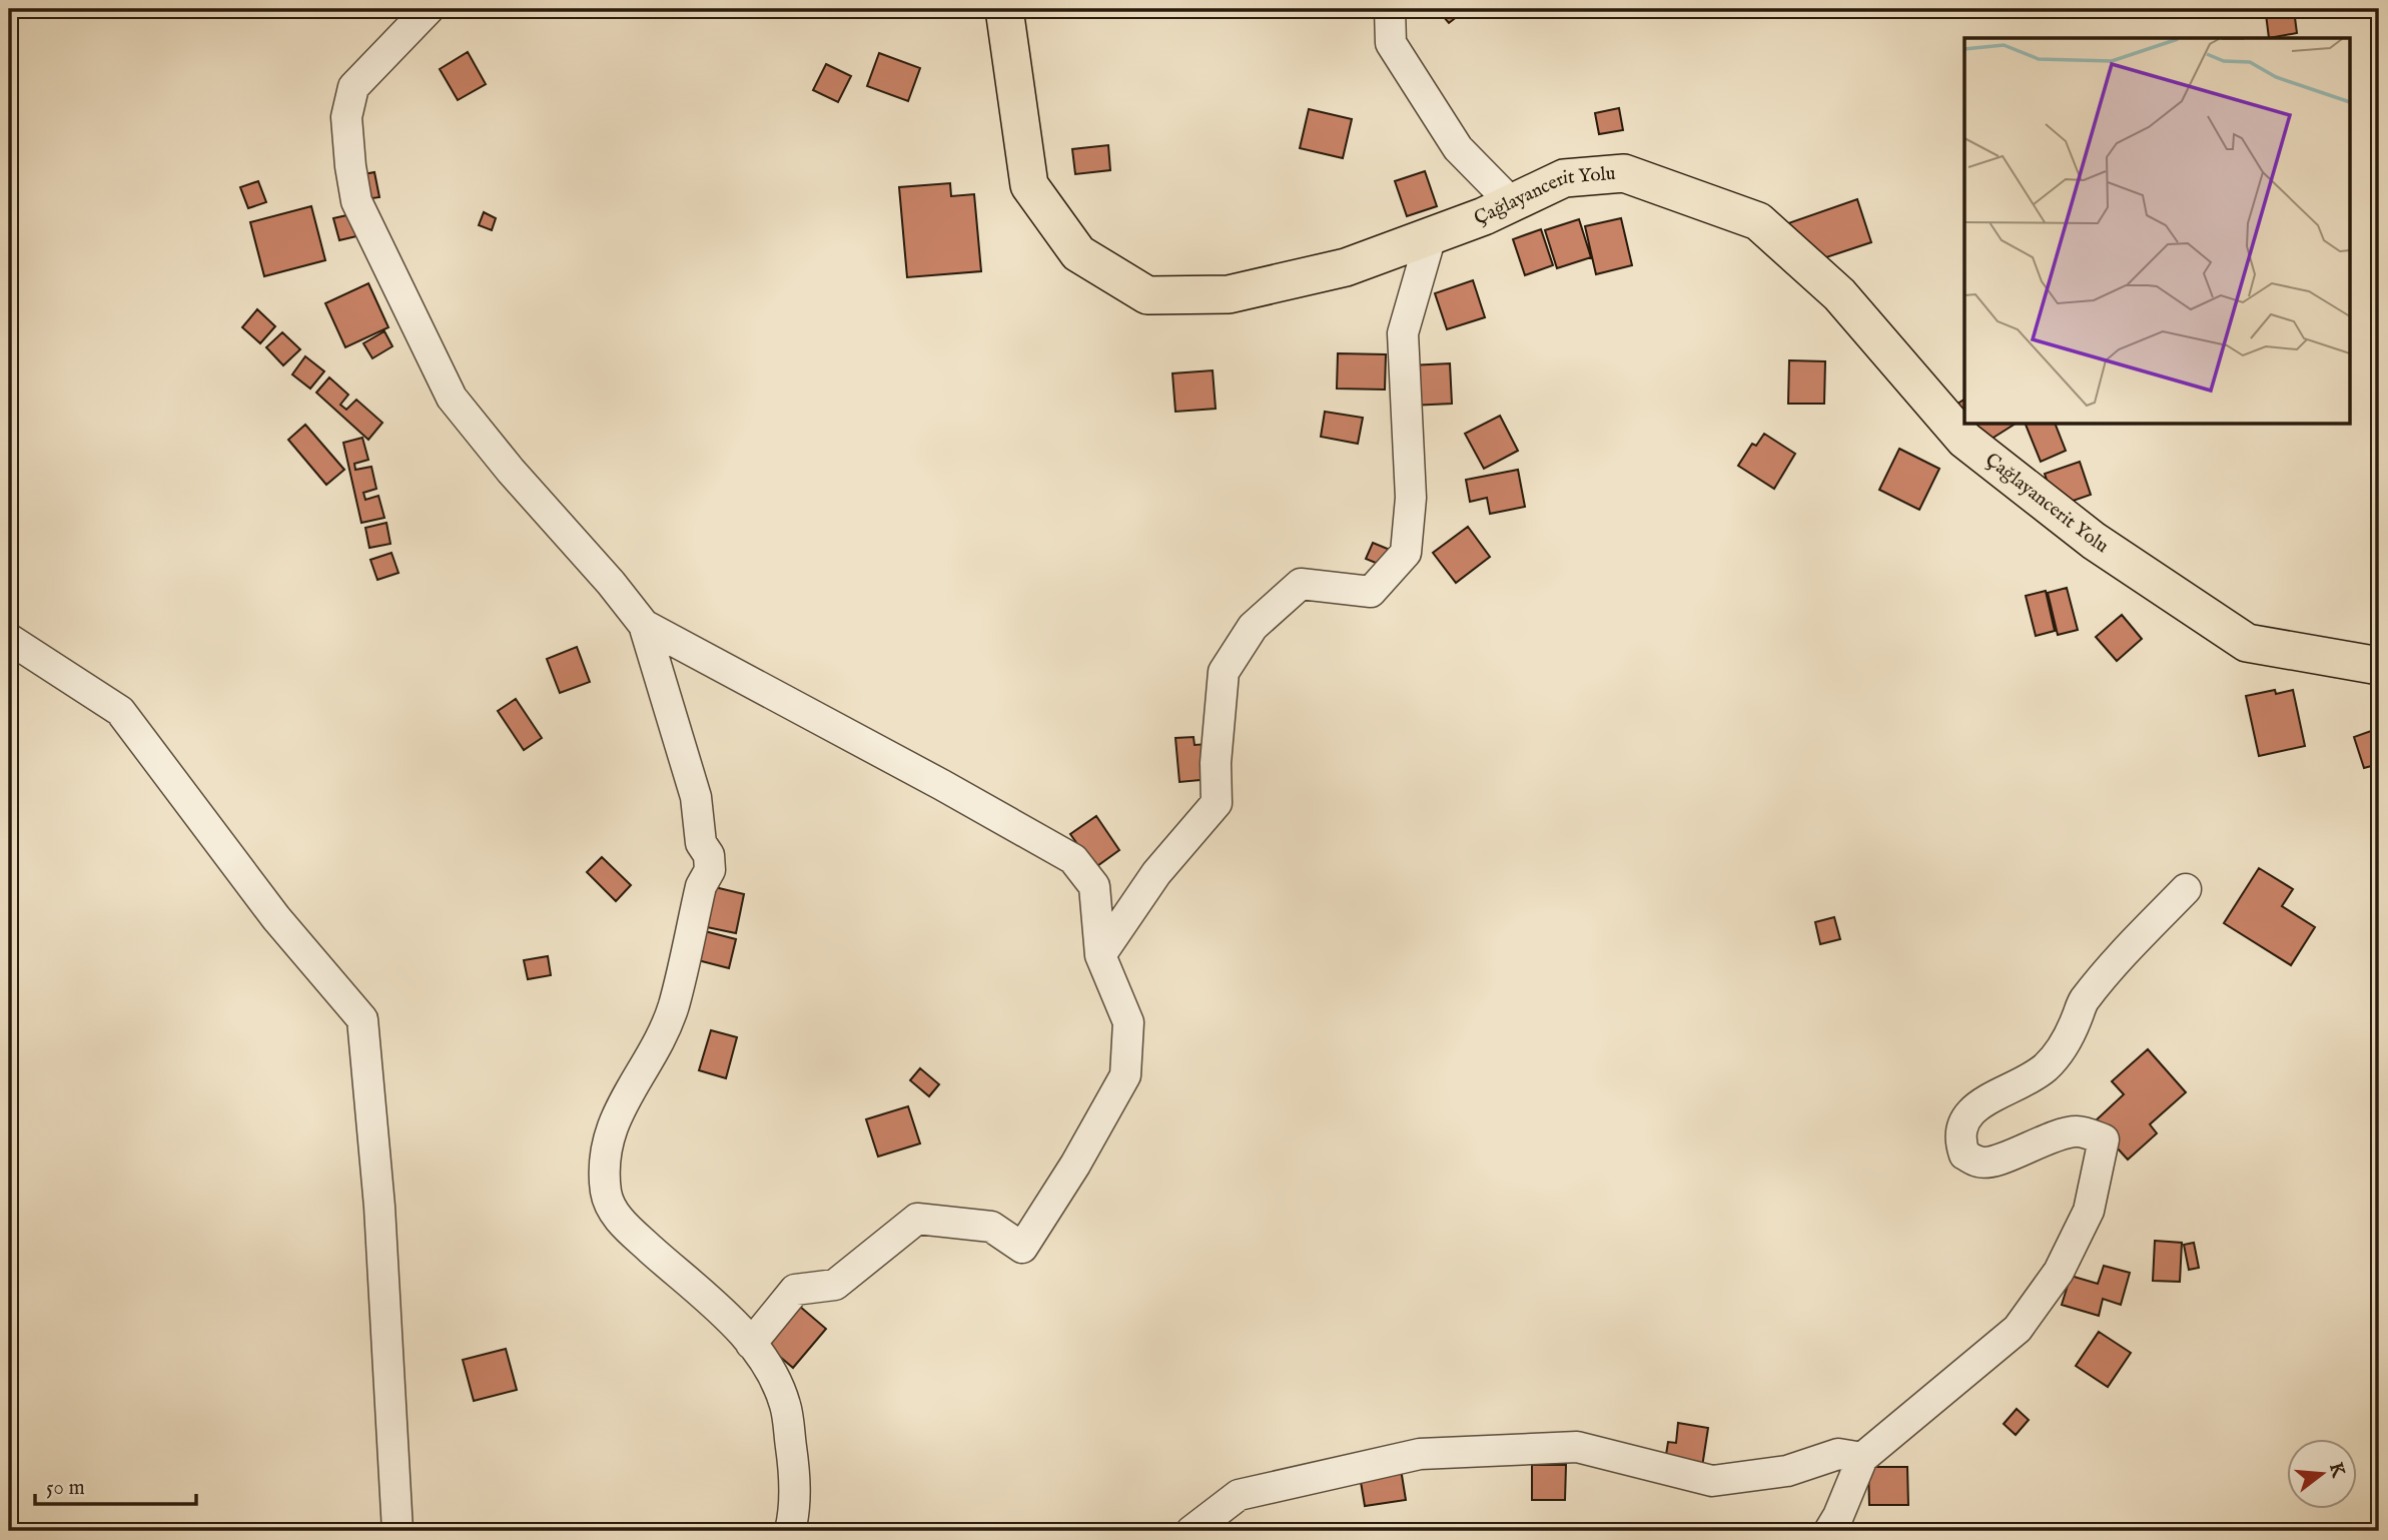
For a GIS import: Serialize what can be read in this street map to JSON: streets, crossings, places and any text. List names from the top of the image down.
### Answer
{
  "streets": {
    "main road": ["Çağlayancerit Yolu"]
  },
  "scale_bar": "50 m",
  "north": "right"
}
